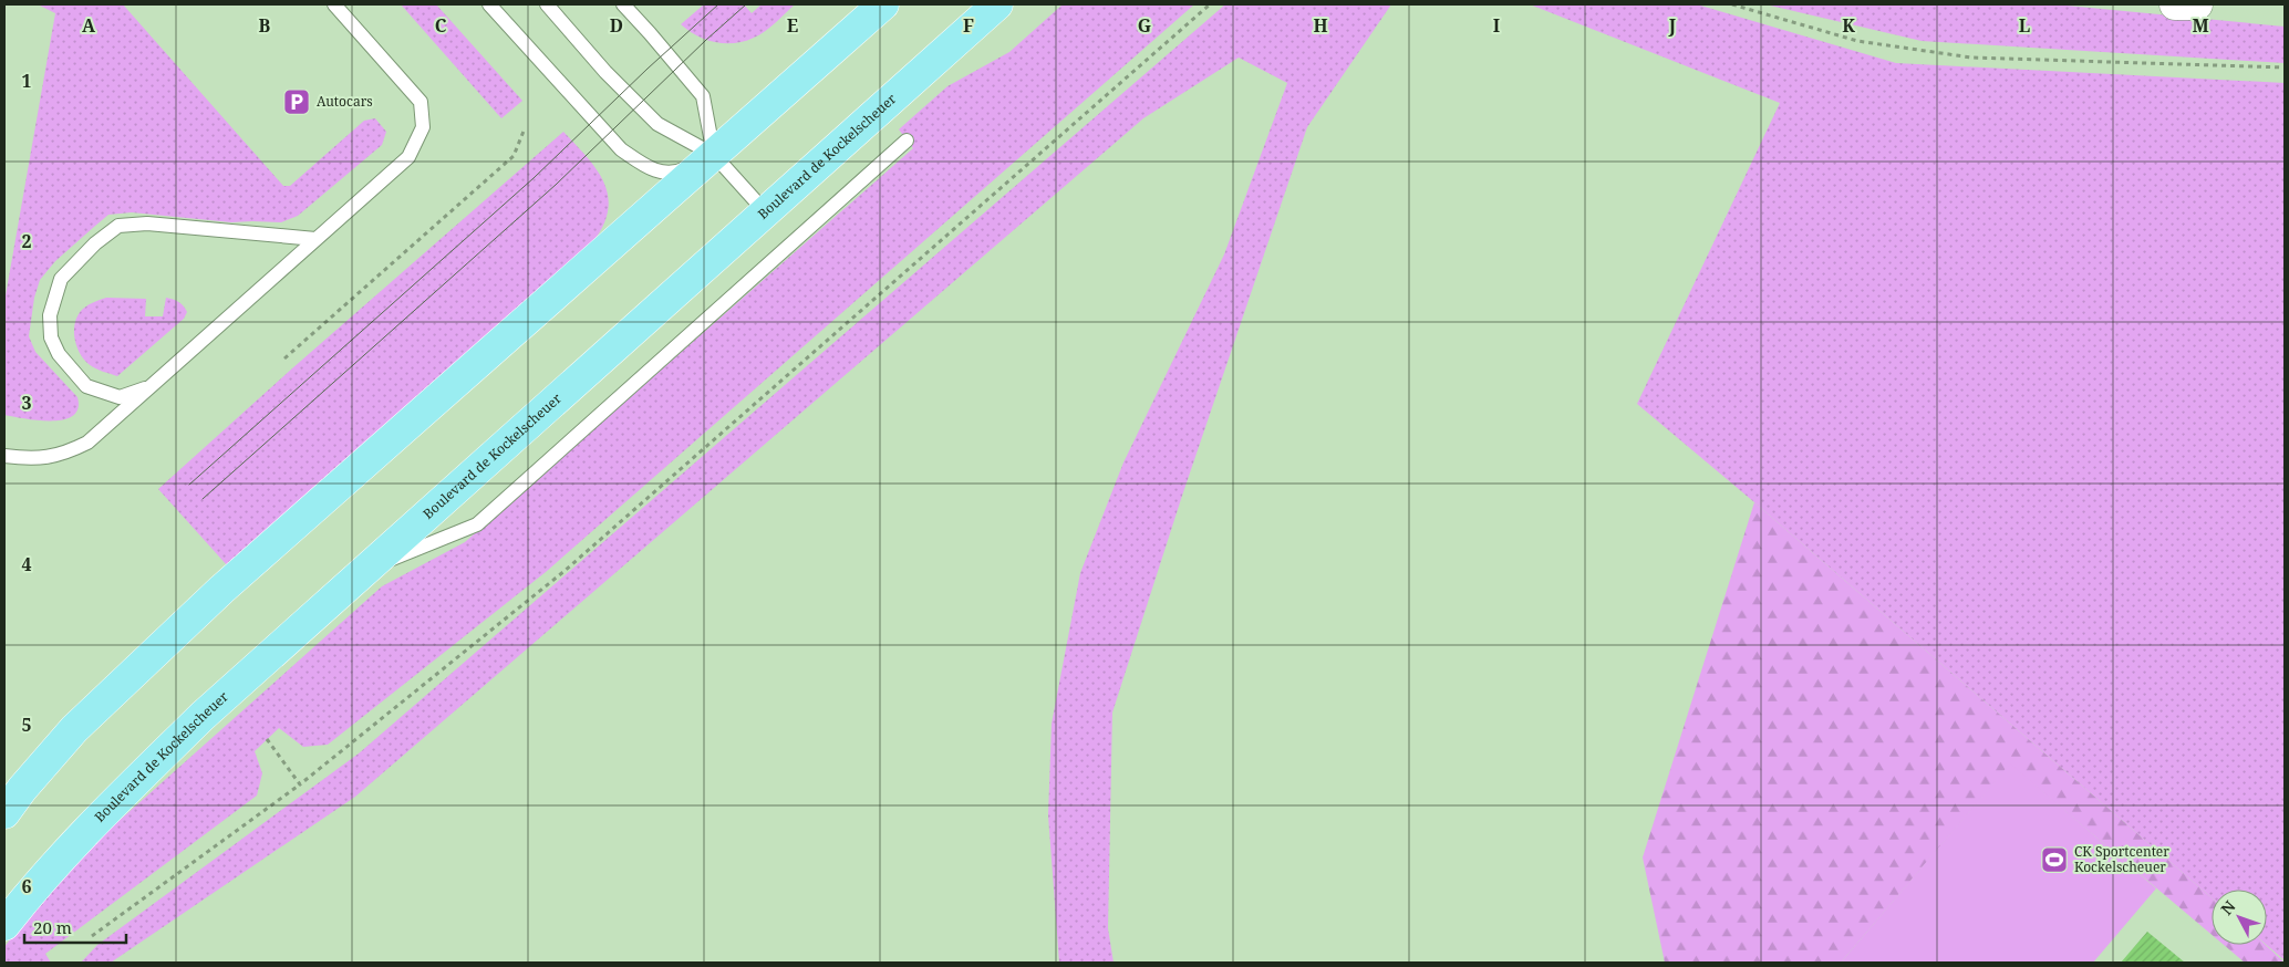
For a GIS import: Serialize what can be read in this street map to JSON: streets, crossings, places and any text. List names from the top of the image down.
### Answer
{
  "streets": {
    "main road": ["Boulevard de Kockelscheuer"]
  },
  "places": {
    "parking": ["Autocars"],
    "sports": ["CK Sportcenter Kockelscheuer"]
  },
  "scale_bar": "20 m",
  "north": "top left",
  "grid": {
    "columns": [
      "A",
      "B",
      "C",
      "D",
      "E",
      "F",
      "G",
      "H",
      "I",
      "J",
      "K",
      "L",
      "M"
    ],
    "rows": [
      "1",
      "2",
      "3",
      "4",
      "5",
      "6"
    ]
  }
}
